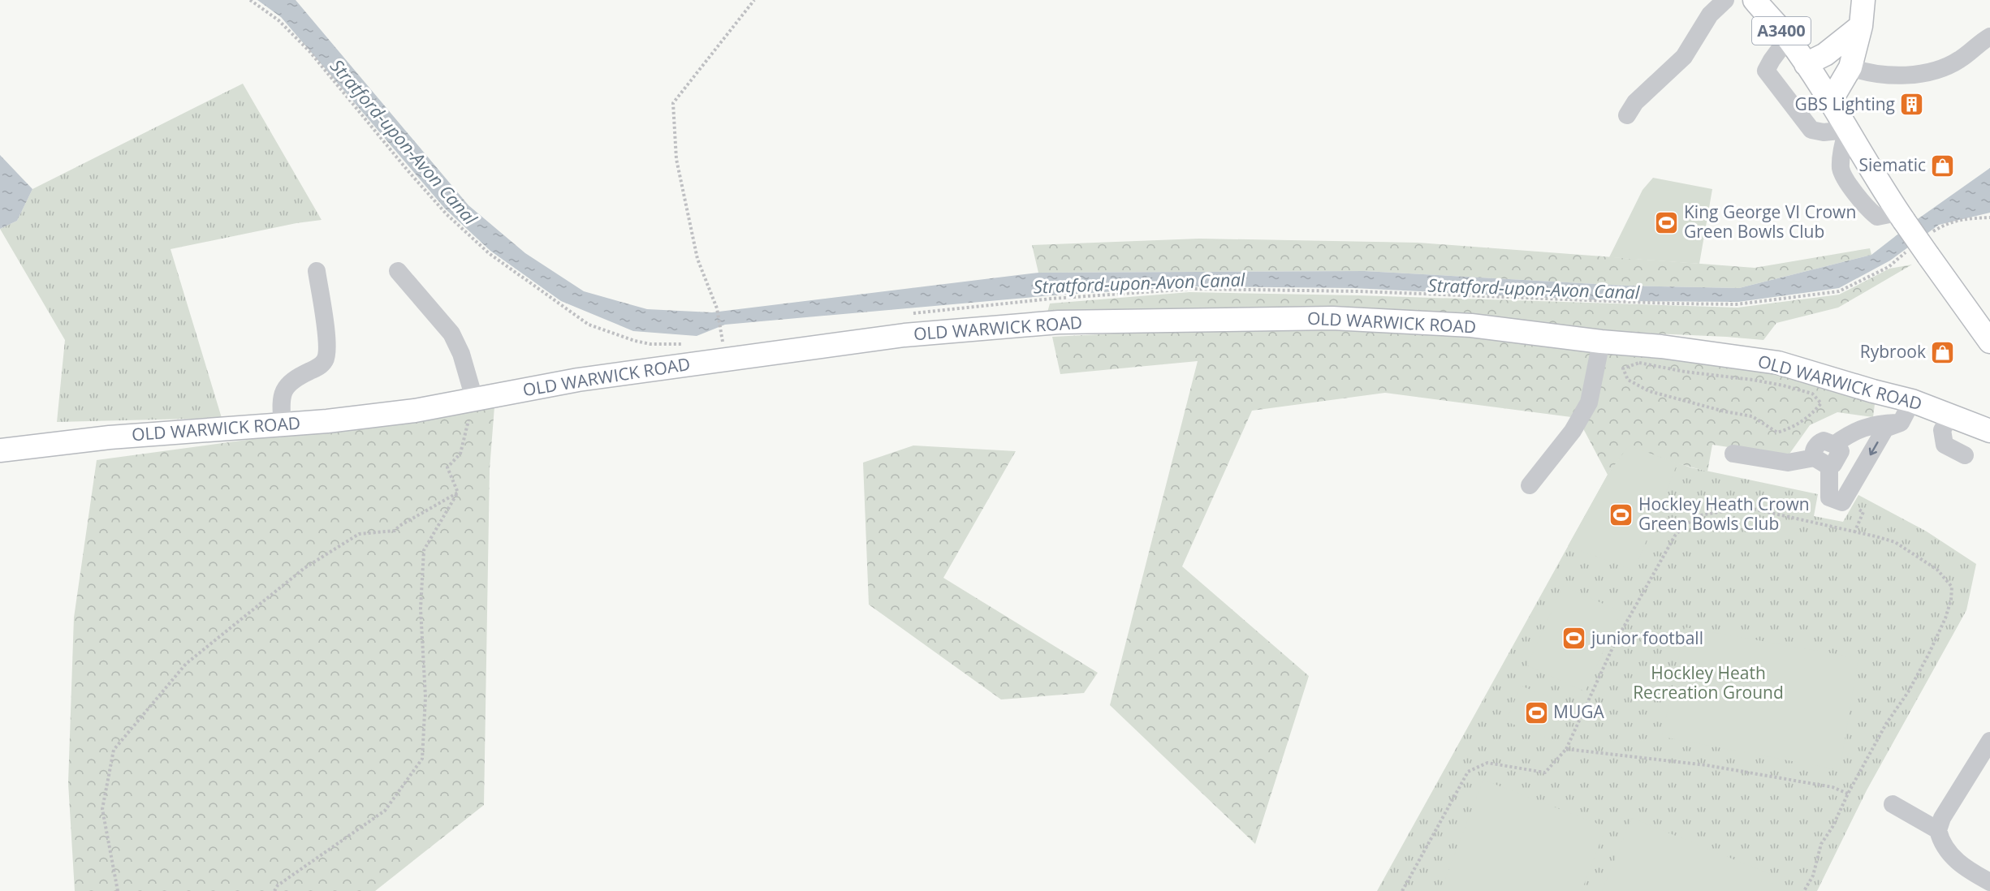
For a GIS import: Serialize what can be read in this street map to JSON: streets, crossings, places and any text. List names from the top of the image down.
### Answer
{
  "streets": {
    "main road": ["A3400", "OLD WARWICK ROAD"]
  },
  "water": ["Stratford-upon-Avon Canal"],
  "parks": ["Hockley Heath Recreation Ground"],
  "places": {
    "building": ["GBS Lighting"],
    "shop": ["Siematic", "Rybrook"],
    "sports": [
      "King George VI Crown Green Bowls Club",
      "Hockley Heath Crown Green Bowls Club",
      "junior football",
      "MUGA"
    ]
  }
}
